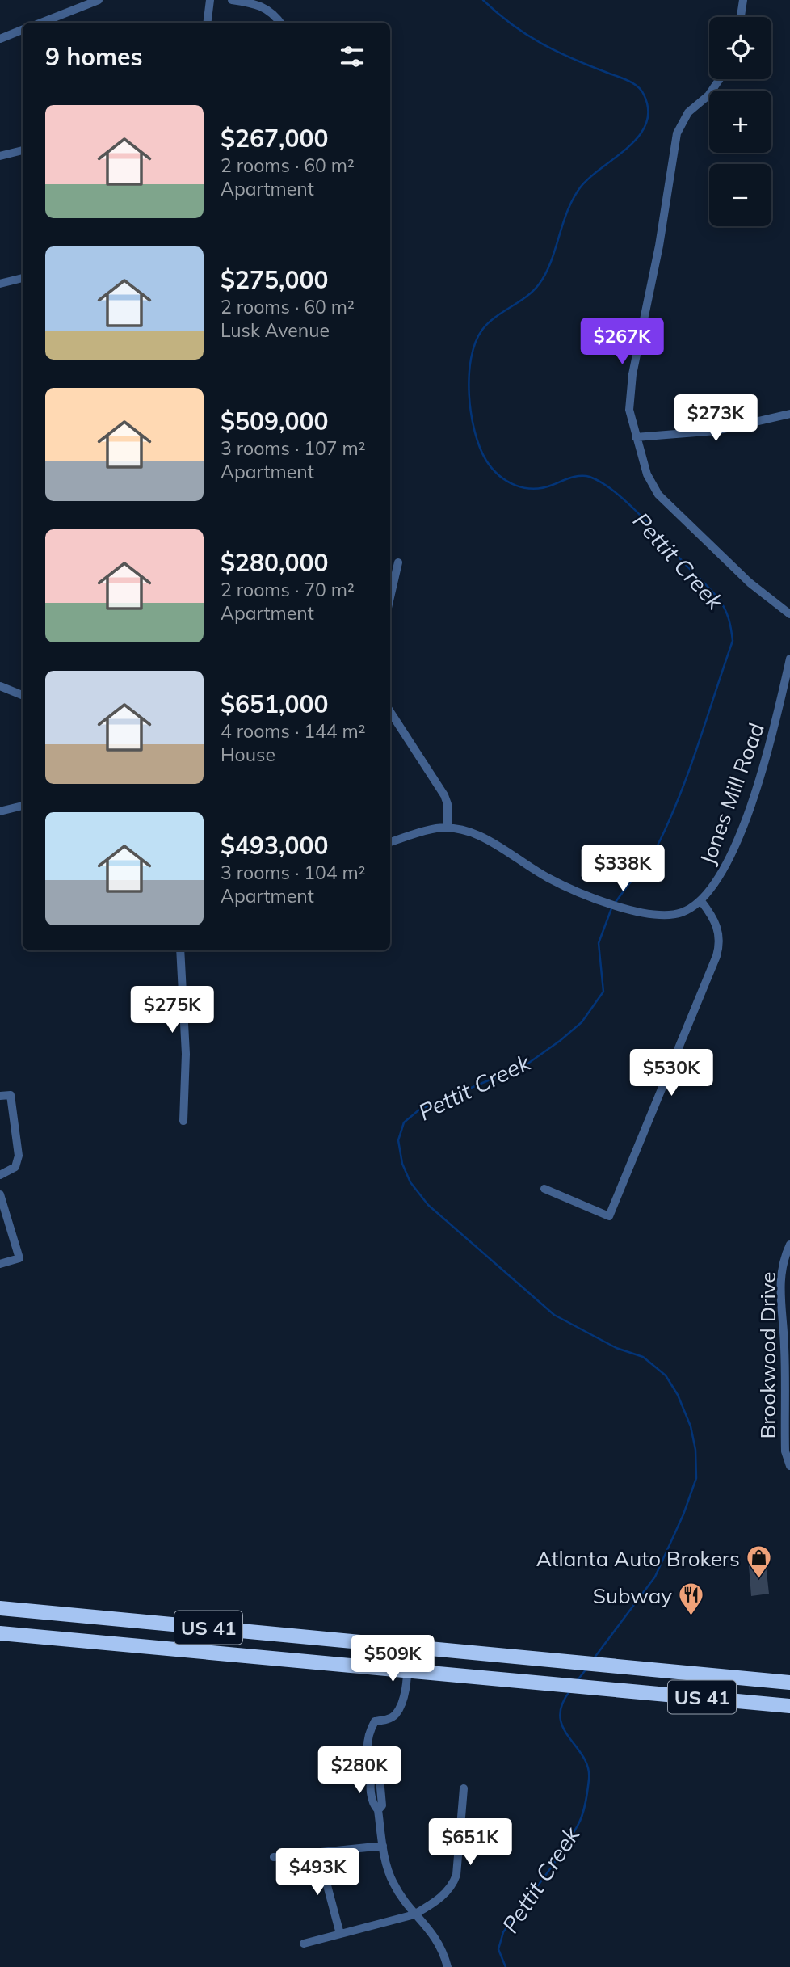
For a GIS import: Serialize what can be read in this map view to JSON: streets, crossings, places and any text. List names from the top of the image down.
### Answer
{
  "streets": {
    "highway": ["US 41"],
    "street": ["Jones Mill Road", "Brookwood Drive"]
  },
  "water": ["Pettit Creek"],
  "places": {
    "shop": ["Atlanta Auto Brokers"],
    "restaurant": ["Subway"]
  },
  "page": {
    "map_buttons": ["+", "−"],
    "heading": "9 homes",
    "list": [
      {
        "name": "$267,000",
        "note": "2 rooms · 60 m² · Apartment"
      },
      {
        "name": "$275,000",
        "note": "2 rooms · 60 m² · Lusk Avenue"
      },
      {
        "name": "$509,000",
        "note": "3 rooms · 107 m² · Apartment"
      },
      {
        "name": "$280,000",
        "note": "2 rooms · 70 m² · Apartment"
      },
      {
        "name": "$651,000",
        "note": "4 rooms · 144 m² · House"
      },
      {
        "name": "$493,000",
        "note": "3 rooms · 104 m² · Apartment"
      }
    ],
    "price": [
      "$267K",
      "$273K",
      "$338K",
      "$275K",
      "$530K",
      "$509K",
      "$280K",
      "$651K",
      "$493K"
    ]
  }
}
